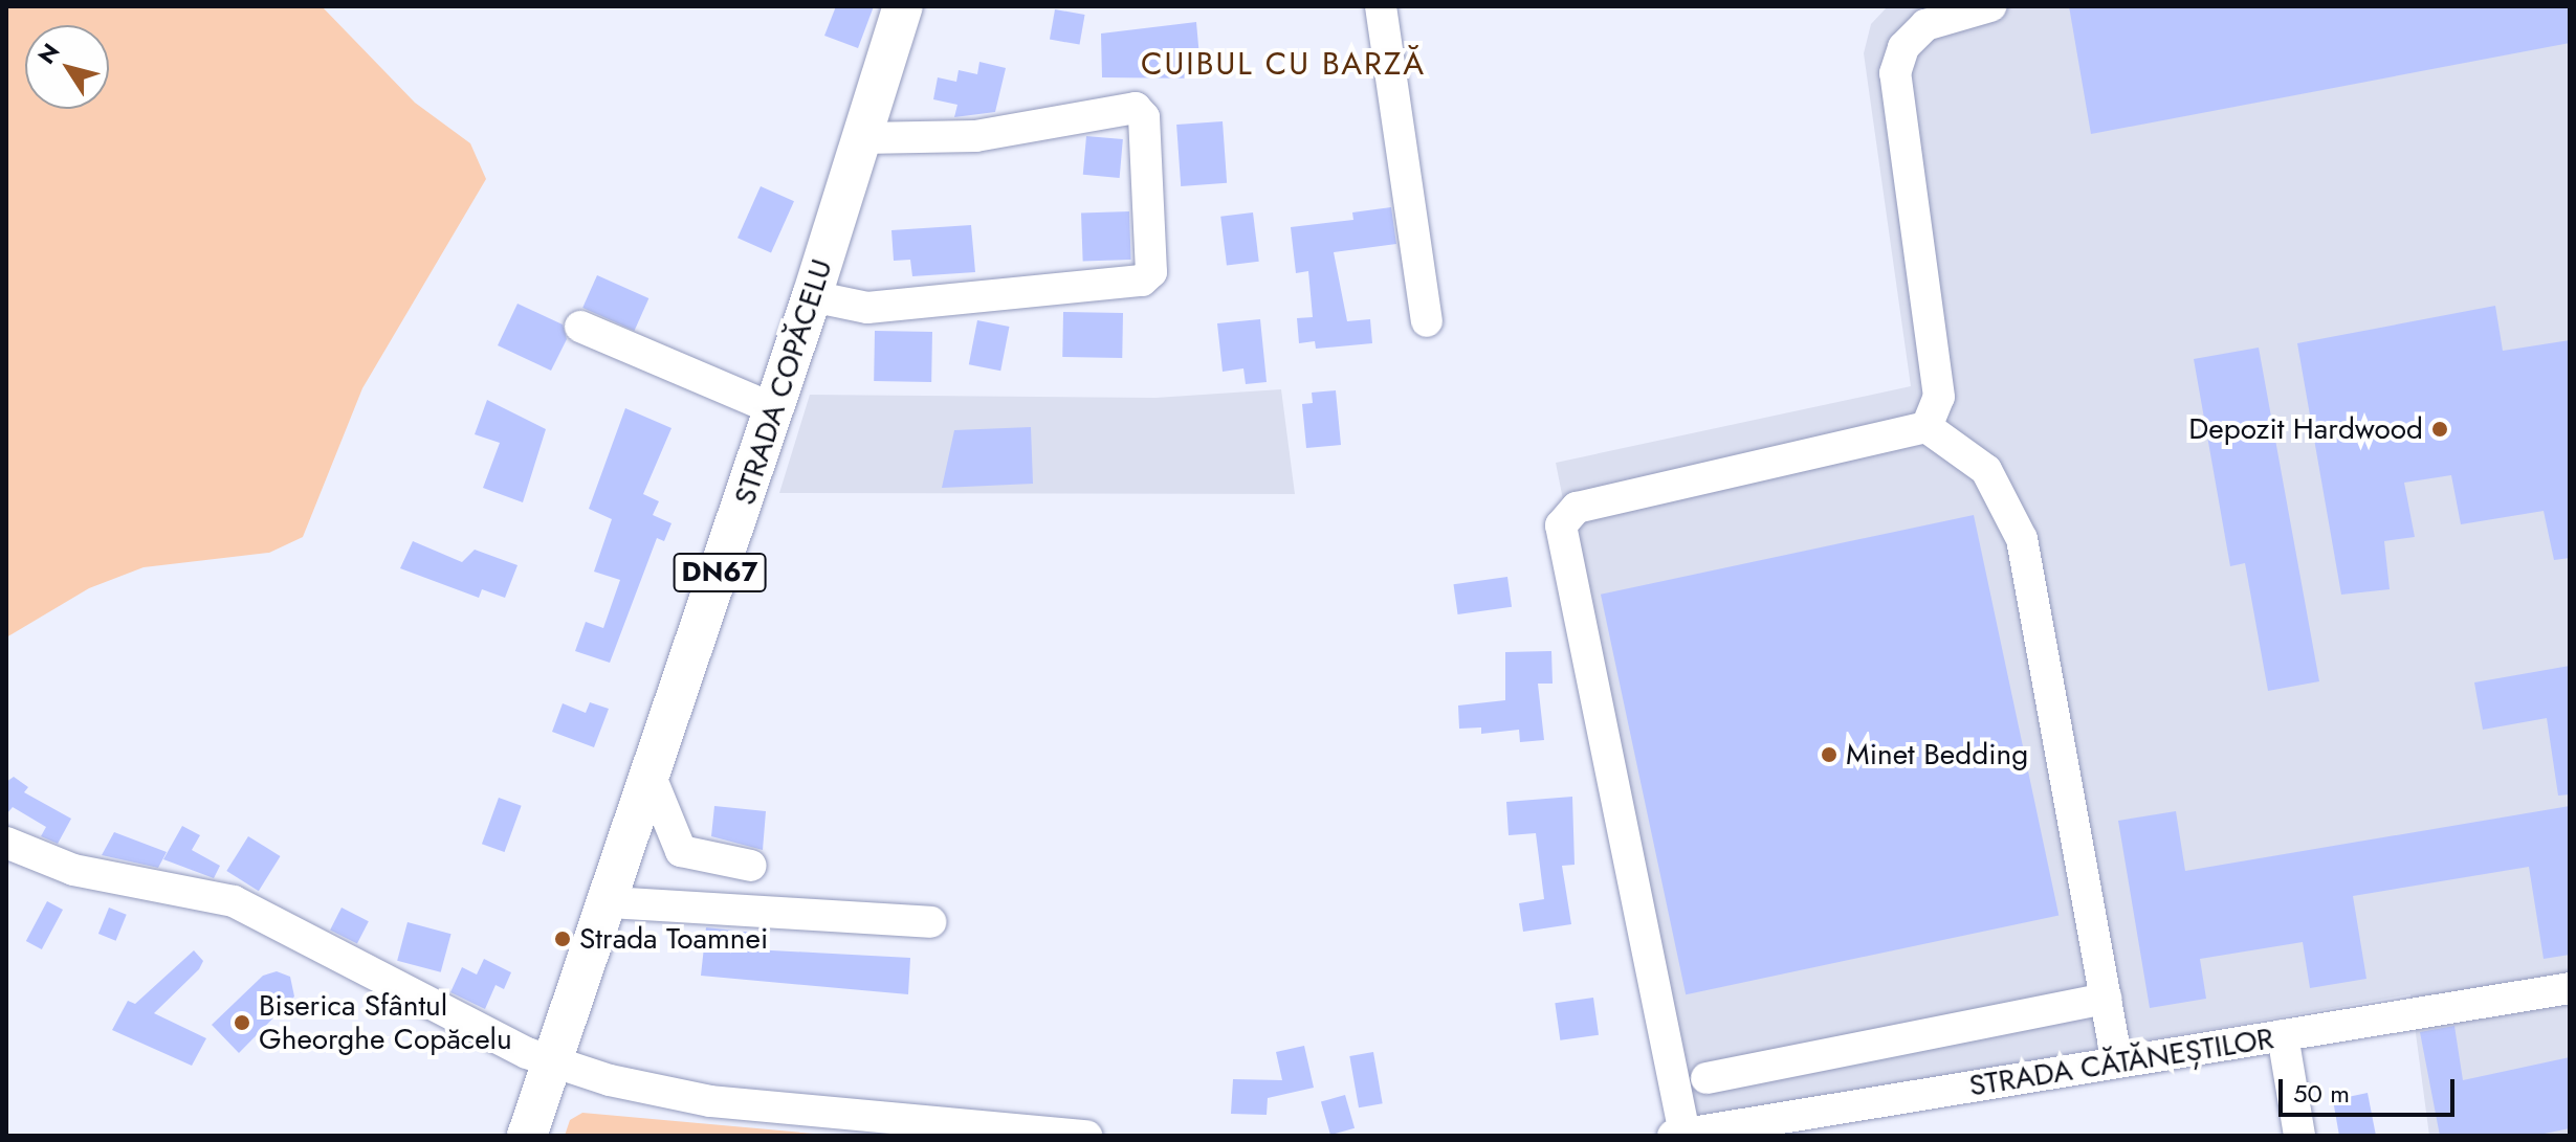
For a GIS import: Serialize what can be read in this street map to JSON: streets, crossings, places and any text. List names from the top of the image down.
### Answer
{
  "streets": {
    "main road": ["STRADA COPĂCELU", "DN67"],
    "street": ["STRADA CĂTĂNEȘTILOR"]
  },
  "districts": ["CUIBUL CU BARZĂ"],
  "places": [
    "Depozit Hardwood",
    "Minet Bedding",
    "Strada Toamnei",
    "Biserica Sfântul Gheorghe Copăcelu"
  ],
  "scale_bar": "50 m",
  "north": "top left"
}
